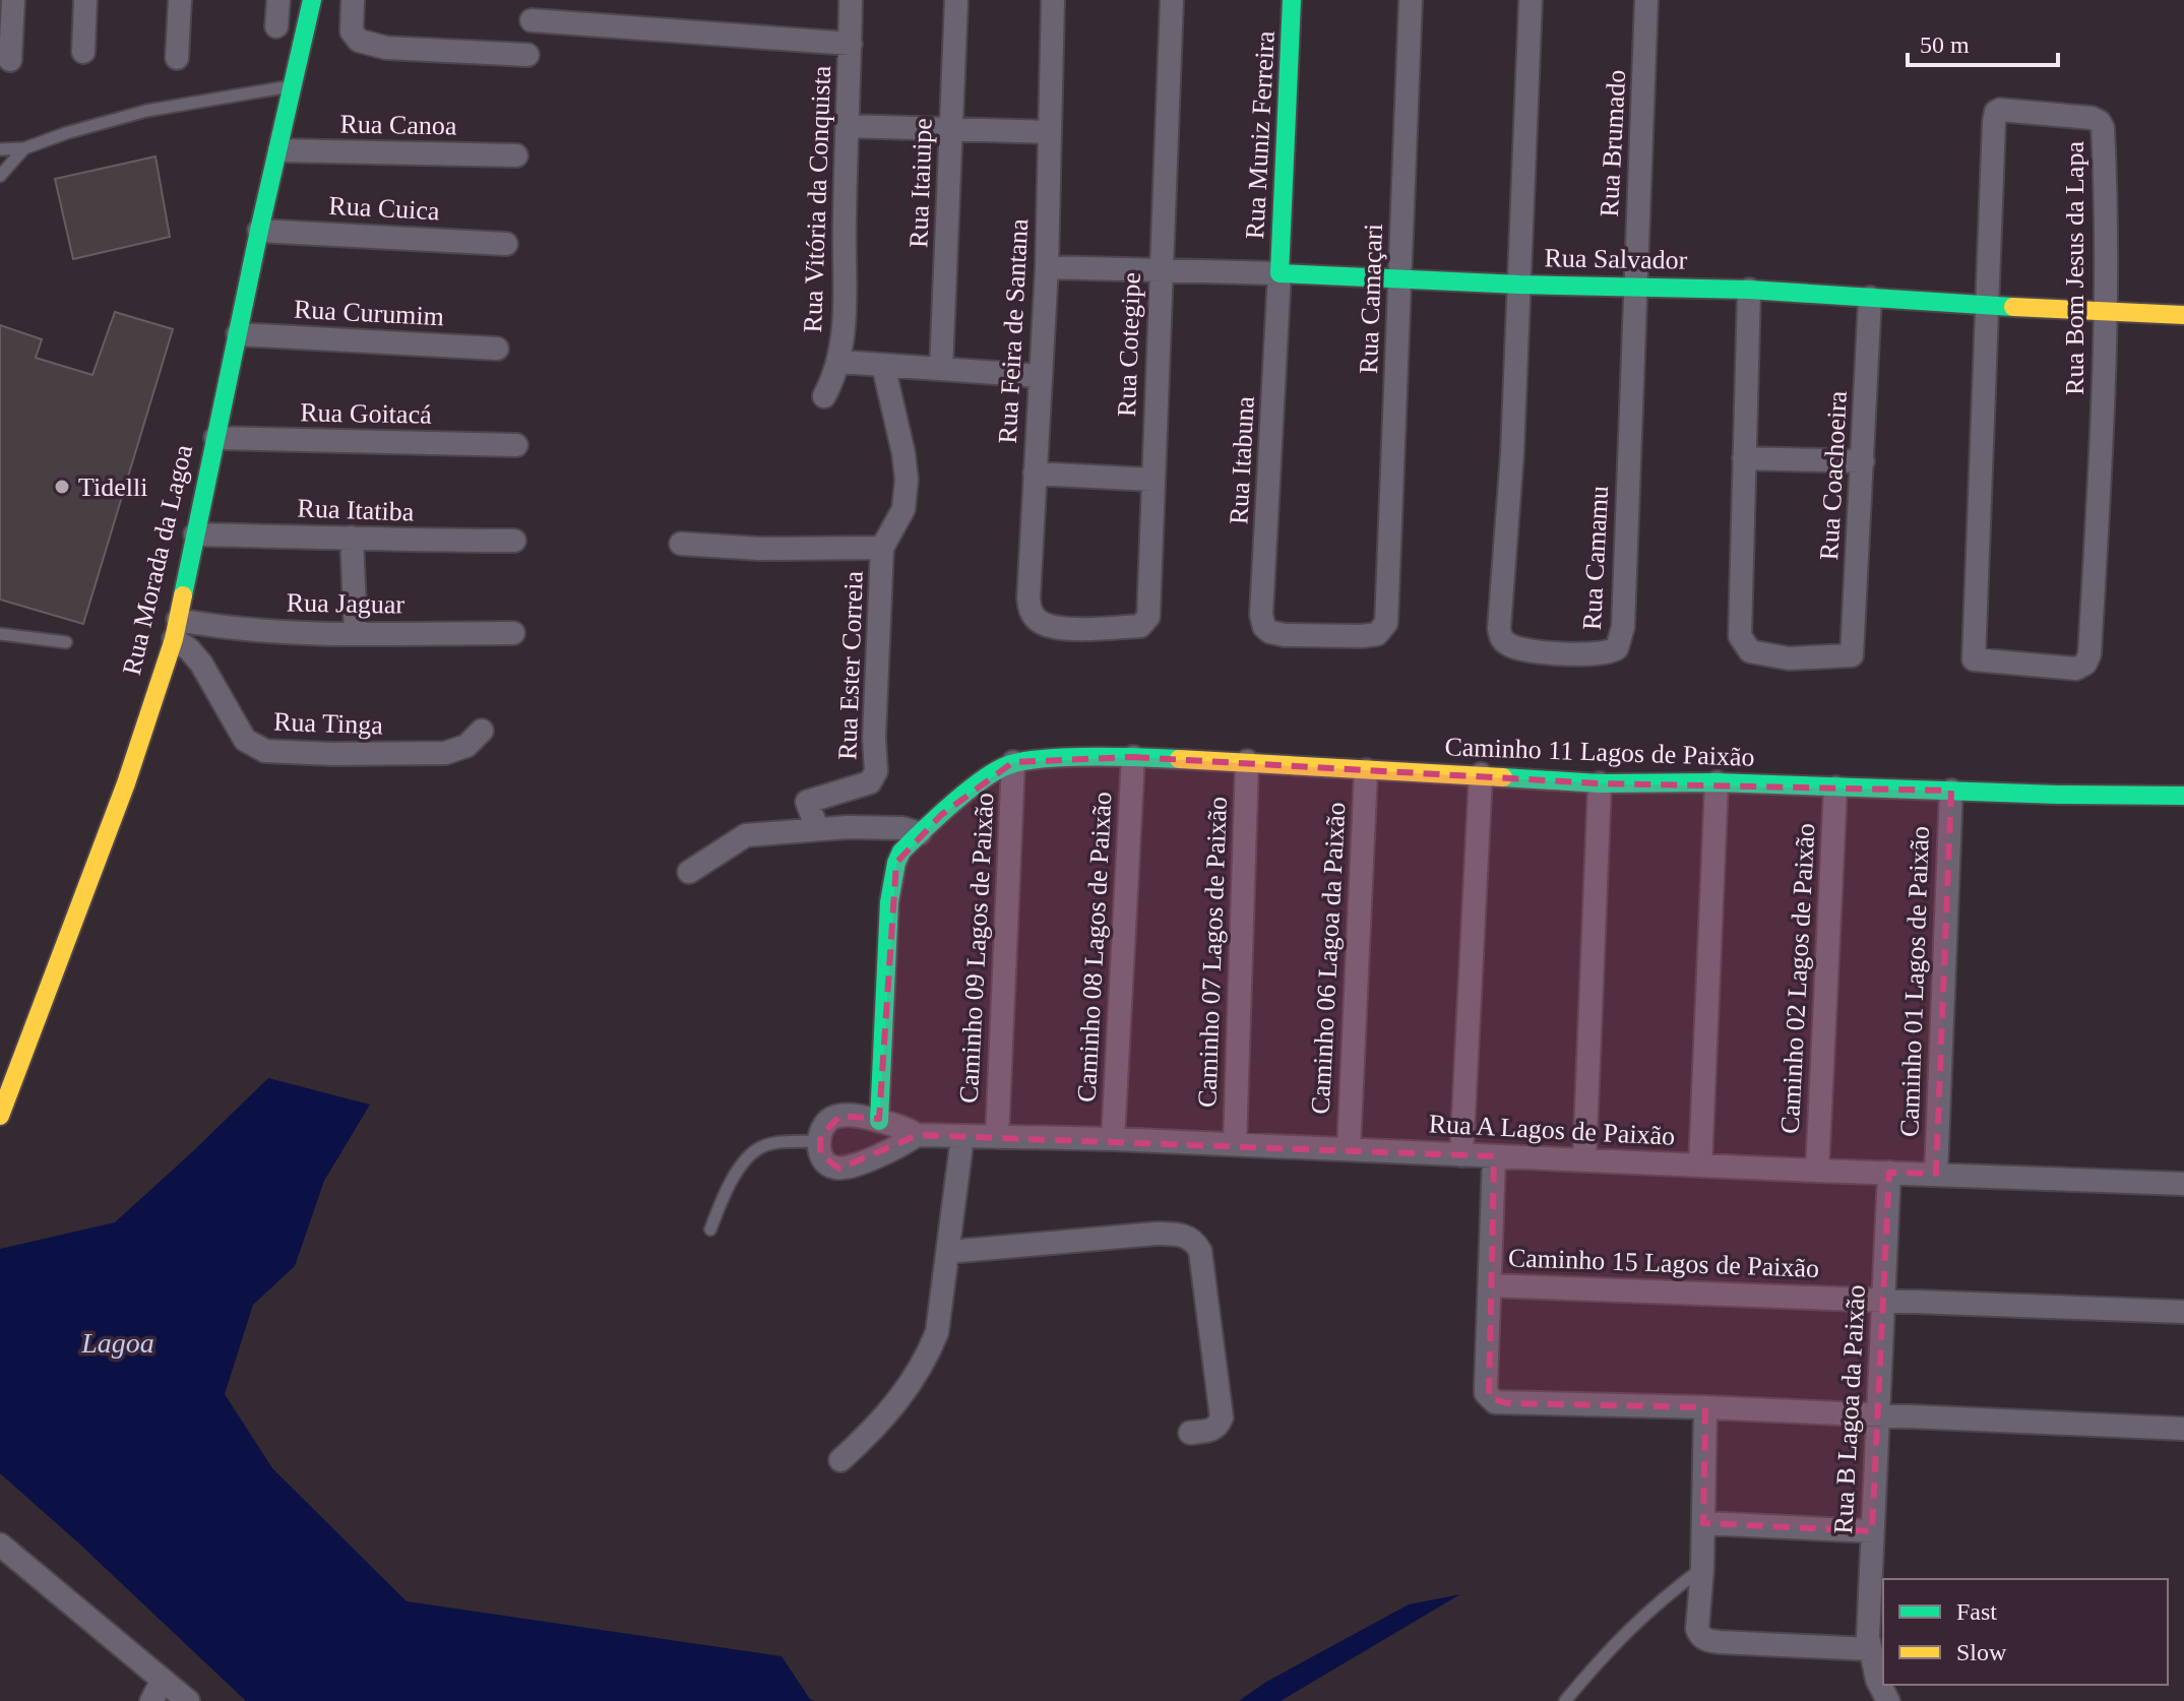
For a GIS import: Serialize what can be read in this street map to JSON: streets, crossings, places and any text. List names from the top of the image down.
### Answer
{
  "streets": {
    "street": [
      "Rua Canoa",
      "Rua Muniz Ferreira",
      "Rua Brumado",
      "Rua Itaiuipe",
      "Rua Vitória da Conquista",
      "Rua Cuica",
      "Rua Salvador",
      "Rua Bom Jesus da Lapa",
      "Rua Camaçari",
      "Rua Curumim",
      "Rua Feira de Santana",
      "Rua Cotegipe",
      "Rua Goitacá",
      "Rua Itabuna",
      "Rua Coachoeira",
      "Rua Itatiba",
      "Rua Camamu",
      "Rua Morada da Lagoa",
      "Rua Jaguar",
      "Rua Ester Correia",
      "Rua Tinga",
      "Caminho 11 Lagos de Paixão",
      "Caminho 08 Lagos de Paixão",
      "Caminho 09 Lagos de Paixão",
      "Caminho 07 Lagos de Paixão",
      "Caminho 06 Lagoa da Paixão",
      "Caminho 02 Lagos de Paixão",
      "Caminho 01 Lagos de Paixão",
      "Rua A Lagos de Paixão",
      "Caminho 15 Lagos de Paixão",
      "Rua B Lagoa da Paixão"
    ]
  },
  "crossings": [
    ["Rua Canoa", "Rua Morada da Lagoa"],
    ["Rua Muniz Ferreira", "Rua Salvador"],
    ["Rua Muniz Ferreira", "Rua Itabuna"],
    ["Rua Brumado", "Rua Salvador"],
    ["Rua Brumado", "Rua Camamu"],
    ["Rua Cuica", "Rua Morada da Lagoa"],
    ["Rua Salvador", "Rua Bom Jesus da Lapa"],
    ["Rua Salvador", "Rua Camaçari"],
    ["Rua Salvador", "Rua Feira de Santana"],
    ["Rua Salvador", "Rua Cotegipe"],
    ["Rua Salvador", "Rua Itabuna"],
    ["Rua Salvador", "Rua Coachoeira"],
    ["Rua Salvador", "Rua Camamu"],
    ["Rua Camaçari", "Rua Itabuna"],
    ["Rua Curumim", "Rua Morada da Lagoa"],
    ["Rua Feira de Santana", "Rua Cotegipe"],
    ["Rua Goitacá", "Rua Morada da Lagoa"],
    ["Rua Itatiba", "Rua Morada da Lagoa"],
    ["Rua Morada da Lagoa", "Rua Jaguar"],
    ["Rua Morada da Lagoa", "Rua Tinga"],
    ["Rua Jaguar", "Rua Tinga"],
    ["Caminho 11 Lagos de Paixão", "Caminho 08 Lagos de Paixão"],
    ["Caminho 11 Lagos de Paixão", "Caminho 09 Lagos de Paixão"],
    ["Caminho 11 Lagos de Paixão", "Caminho 07 Lagos de Paixão"],
    ["Caminho 11 Lagos de Paixão", "Caminho 06 Lagoa da Paixão"],
    ["Caminho 11 Lagos de Paixão", "Caminho 02 Lagos de Paixão"],
    ["Caminho 11 Lagos de Paixão", "Caminho 01 Lagos de Paixão"],
    ["Caminho 08 Lagos de Paixão", "Rua A Lagos de Paixão"],
    ["Caminho 09 Lagos de Paixão", "Rua A Lagos de Paixão"],
    ["Caminho 07 Lagos de Paixão", "Rua A Lagos de Paixão"],
    ["Caminho 06 Lagoa da Paixão", "Rua A Lagos de Paixão"],
    ["Caminho 02 Lagos de Paixão", "Rua A Lagos de Paixão"],
    ["Caminho 01 Lagos de Paixão", "Rua A Lagos de Paixão"],
    ["Rua A Lagos de Paixão", "Rua B Lagoa da Paixão"],
    ["Caminho 15 Lagos de Paixão", "Rua B Lagoa da Paixão"]
  ],
  "water": ["Lagoa"],
  "places": ["Tidelli"],
  "legend": ["Fast", "Slow"],
  "scale_bar": "50 m"
}
